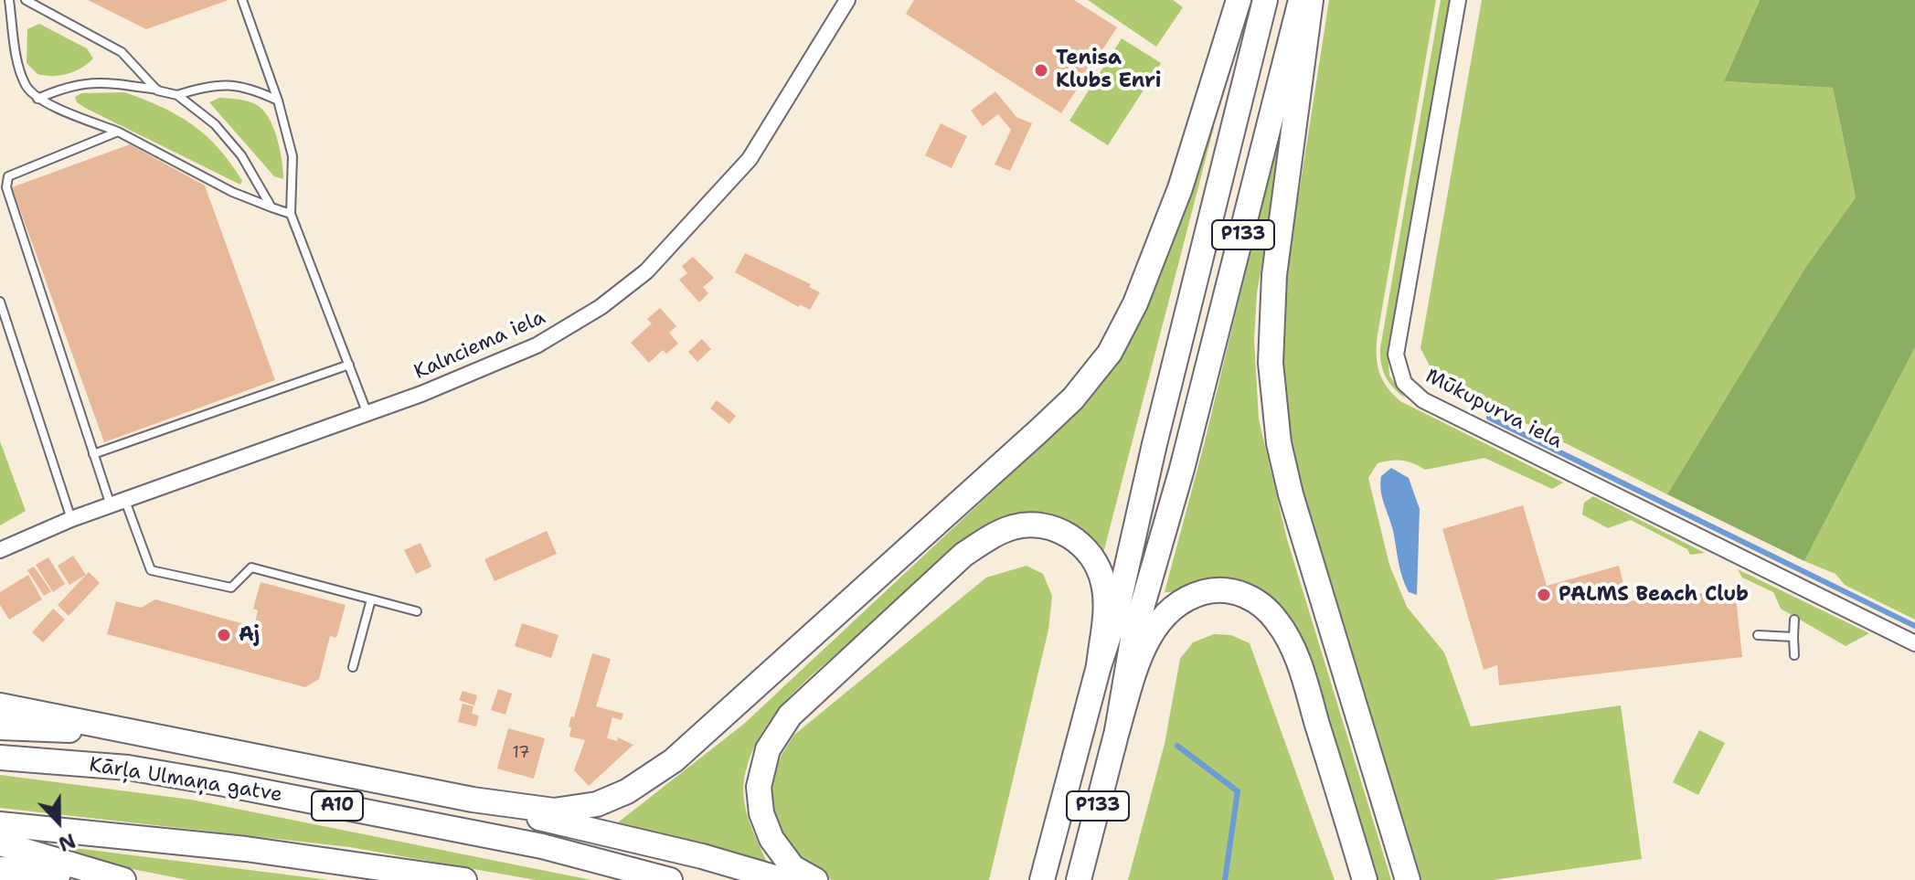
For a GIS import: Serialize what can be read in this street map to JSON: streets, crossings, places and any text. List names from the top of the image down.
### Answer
{
  "streets": {
    "main road": ["P133", "Kārļa Ulmaņa gatve", "A10"],
    "street": ["Kalnciema iela", "Mūkupurva iela"]
  },
  "places": ["Tenisa Klubs Enri", "PALMS Beach Club", "Aj"],
  "house_numbers": ["17"],
  "north": "bottom"
}
